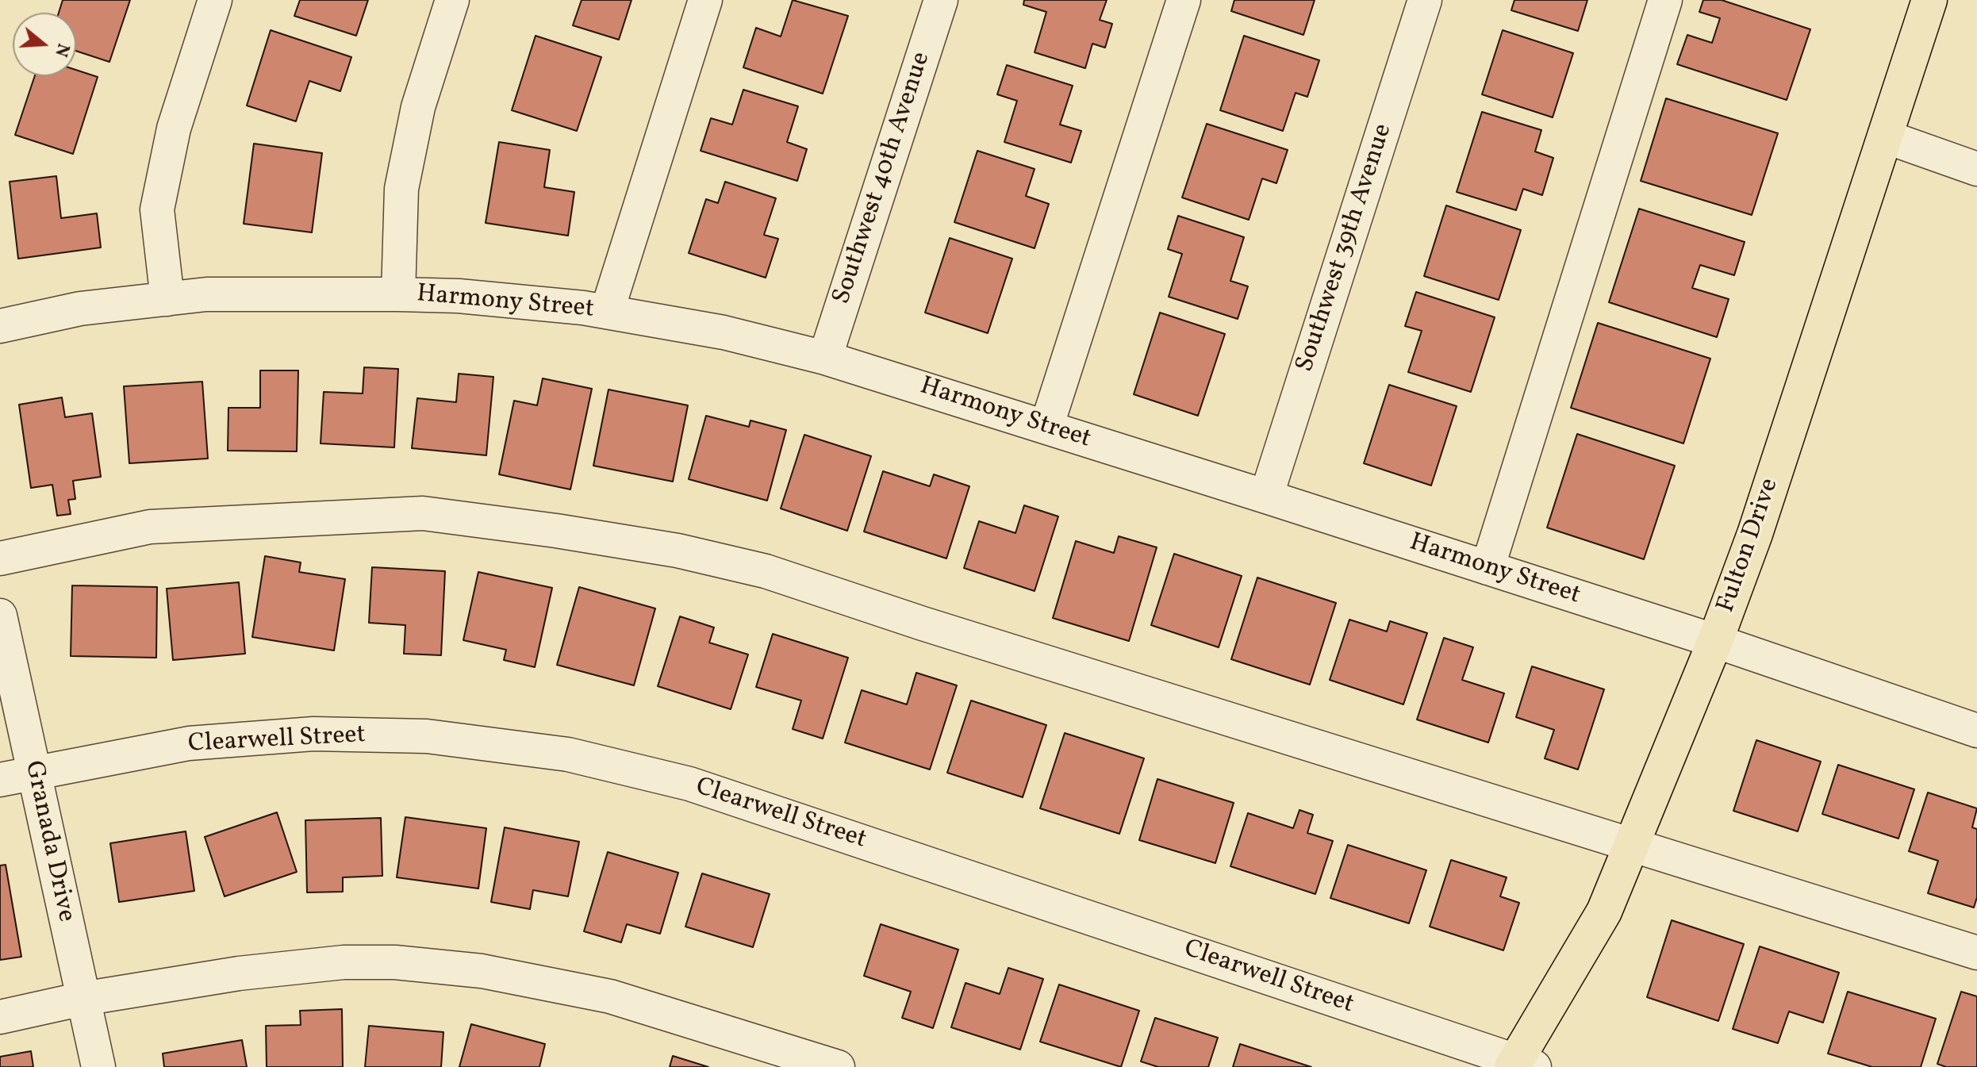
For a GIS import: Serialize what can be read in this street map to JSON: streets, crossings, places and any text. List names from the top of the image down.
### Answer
{
  "streets": {
    "main road": ["Fulton Drive"],
    "street": [
      "Southwest 40th Avenue",
      "Southwest 39th Avenue",
      "Harmony Street",
      "Clearwell Street",
      "Granada Drive"
    ]
  },
  "crossings": [
    ["Southwest 40th Avenue", "Harmony Street"],
    ["Southwest 39th Avenue", "Harmony Street"],
    ["Harmony Street", "Fulton Drive"],
    ["Fulton Drive", "Clearwell Street"],
    ["Clearwell Street", "Granada Drive"]
  ],
  "north": "right"
}
